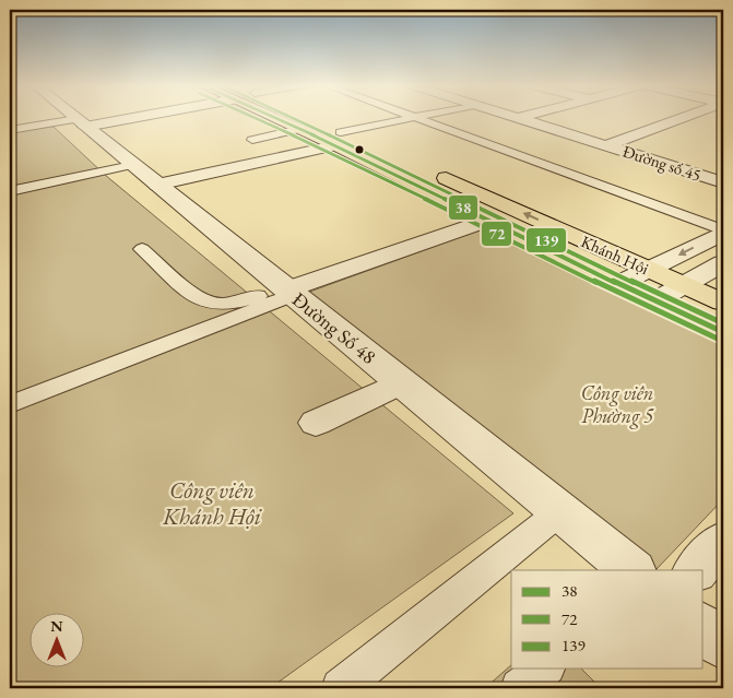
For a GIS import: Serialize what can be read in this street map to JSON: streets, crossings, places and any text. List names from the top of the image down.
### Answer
{
  "streets": {
    "main road": ["Khánh Hội"],
    "street": ["Đường số 45", "Đường Số 48"]
  },
  "parks": ["Công viên Phường 5", "Công viên Khánh Hội"],
  "lines": ["transit line 38", "transit line 72", "transit line 139"],
  "legend": ["38", "72", "139"],
  "north": "top"
}
